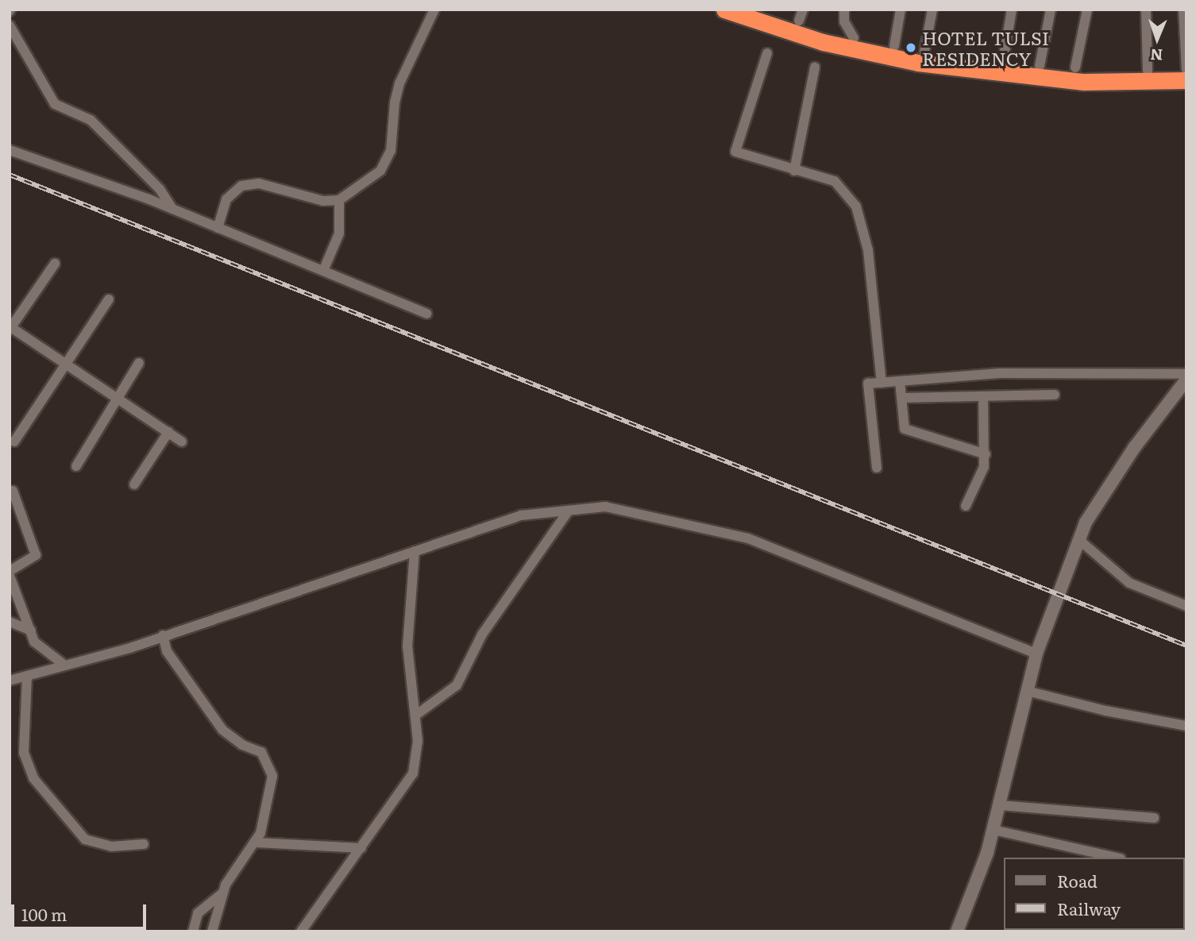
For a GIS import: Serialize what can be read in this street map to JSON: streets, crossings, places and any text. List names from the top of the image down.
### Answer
{
  "places": ["HOTEL TULSI RESIDENCY"],
  "legend": ["Road", "Railway"],
  "scale_bar": "100 m",
  "north": "bottom"
}
